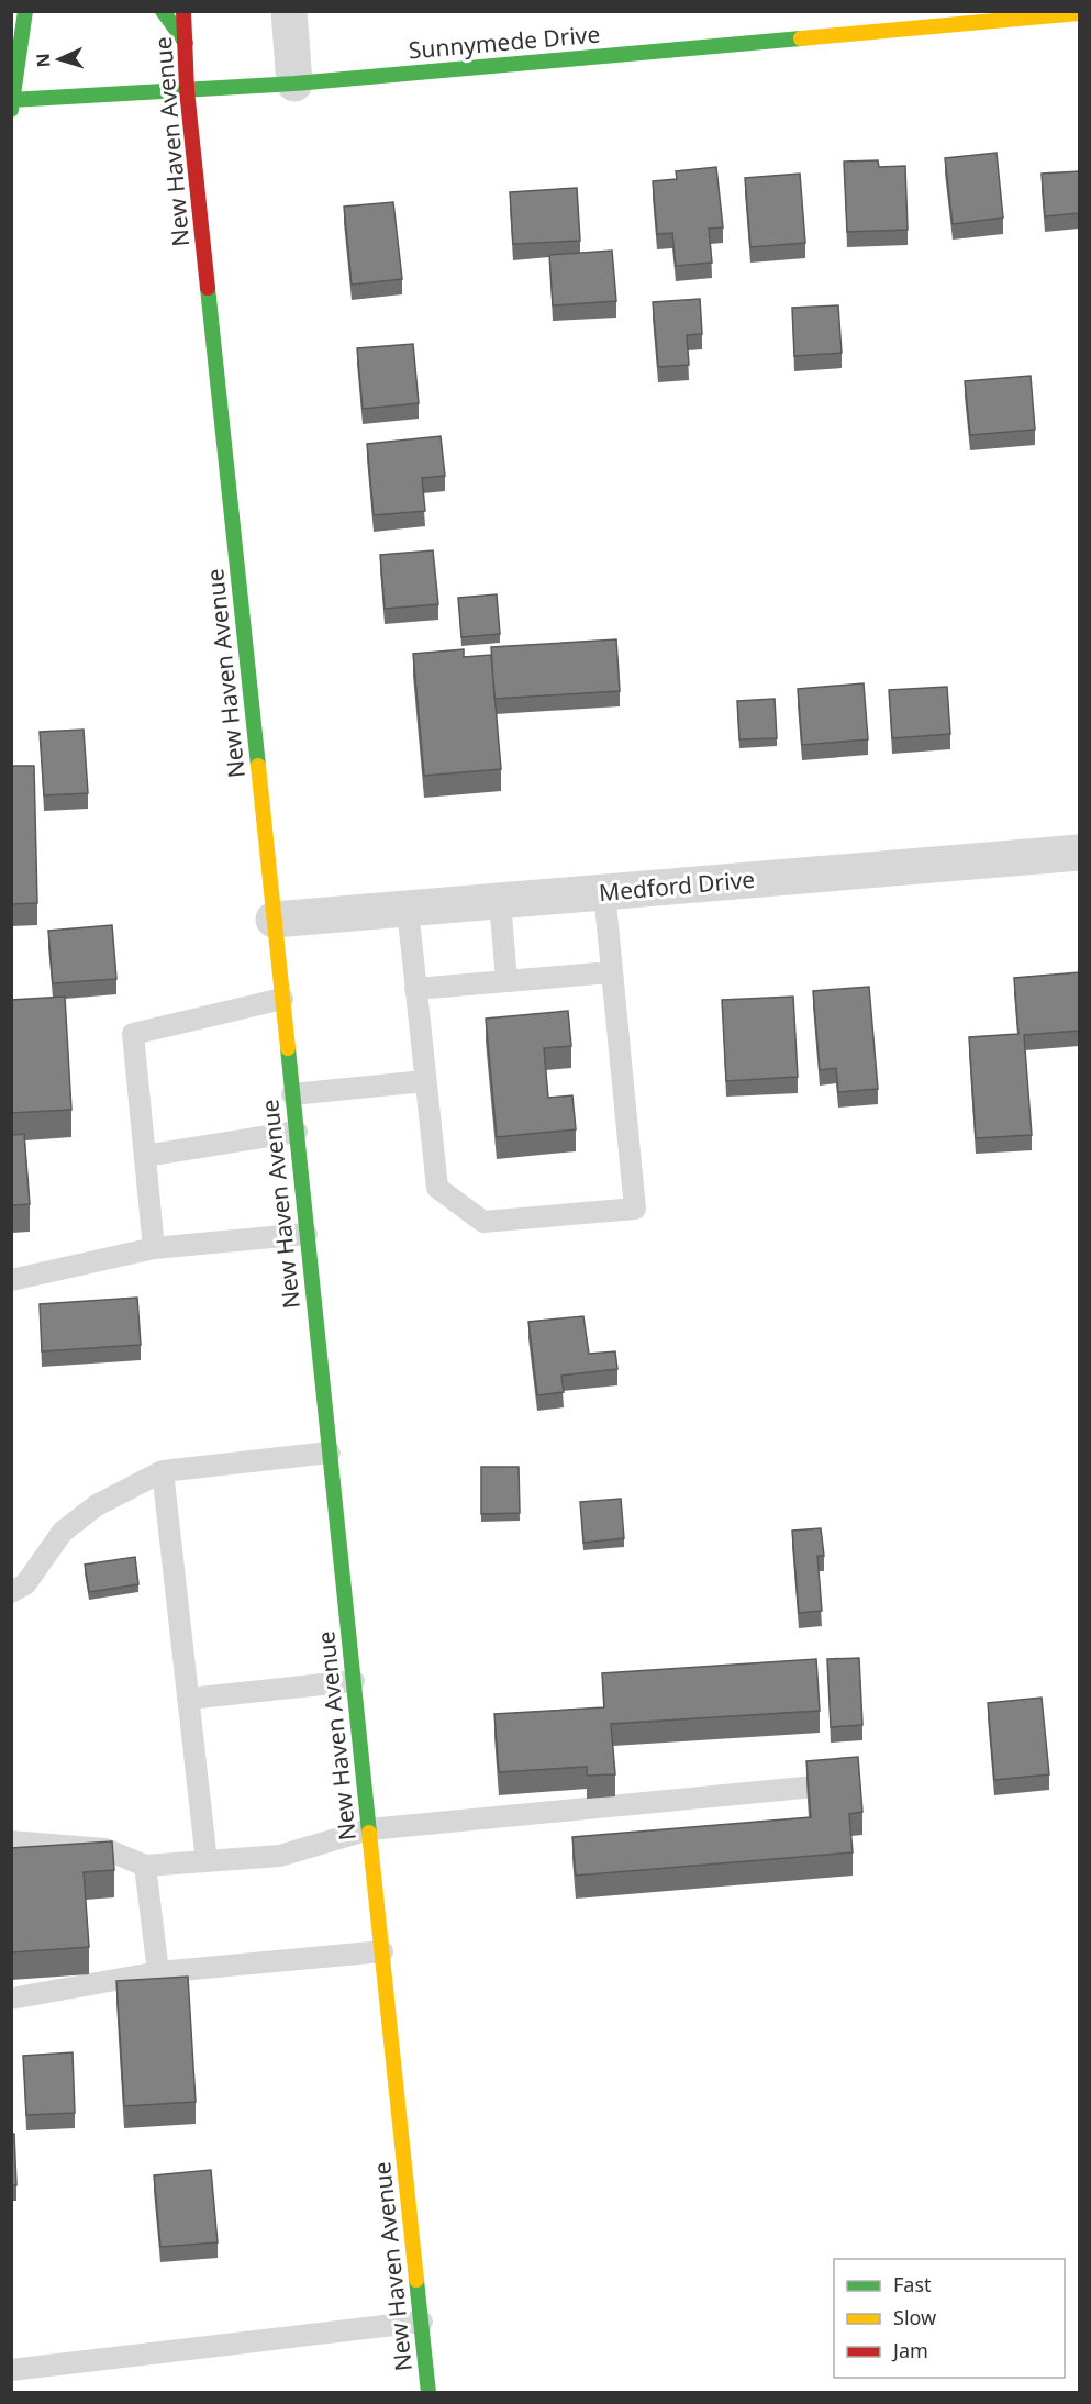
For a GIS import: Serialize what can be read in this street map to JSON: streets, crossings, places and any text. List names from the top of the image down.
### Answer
{
  "streets": {
    "main road": ["Sunnymede Drive", "New Haven Avenue"],
    "street": ["Medford Drive"]
  },
  "crossings": [
    ["Sunnymede Drive", "New Haven Avenue"],
    ["New Haven Avenue", "Medford Drive"]
  ],
  "legend": ["Fast", "Slow", "Jam"],
  "north": "left"
}
